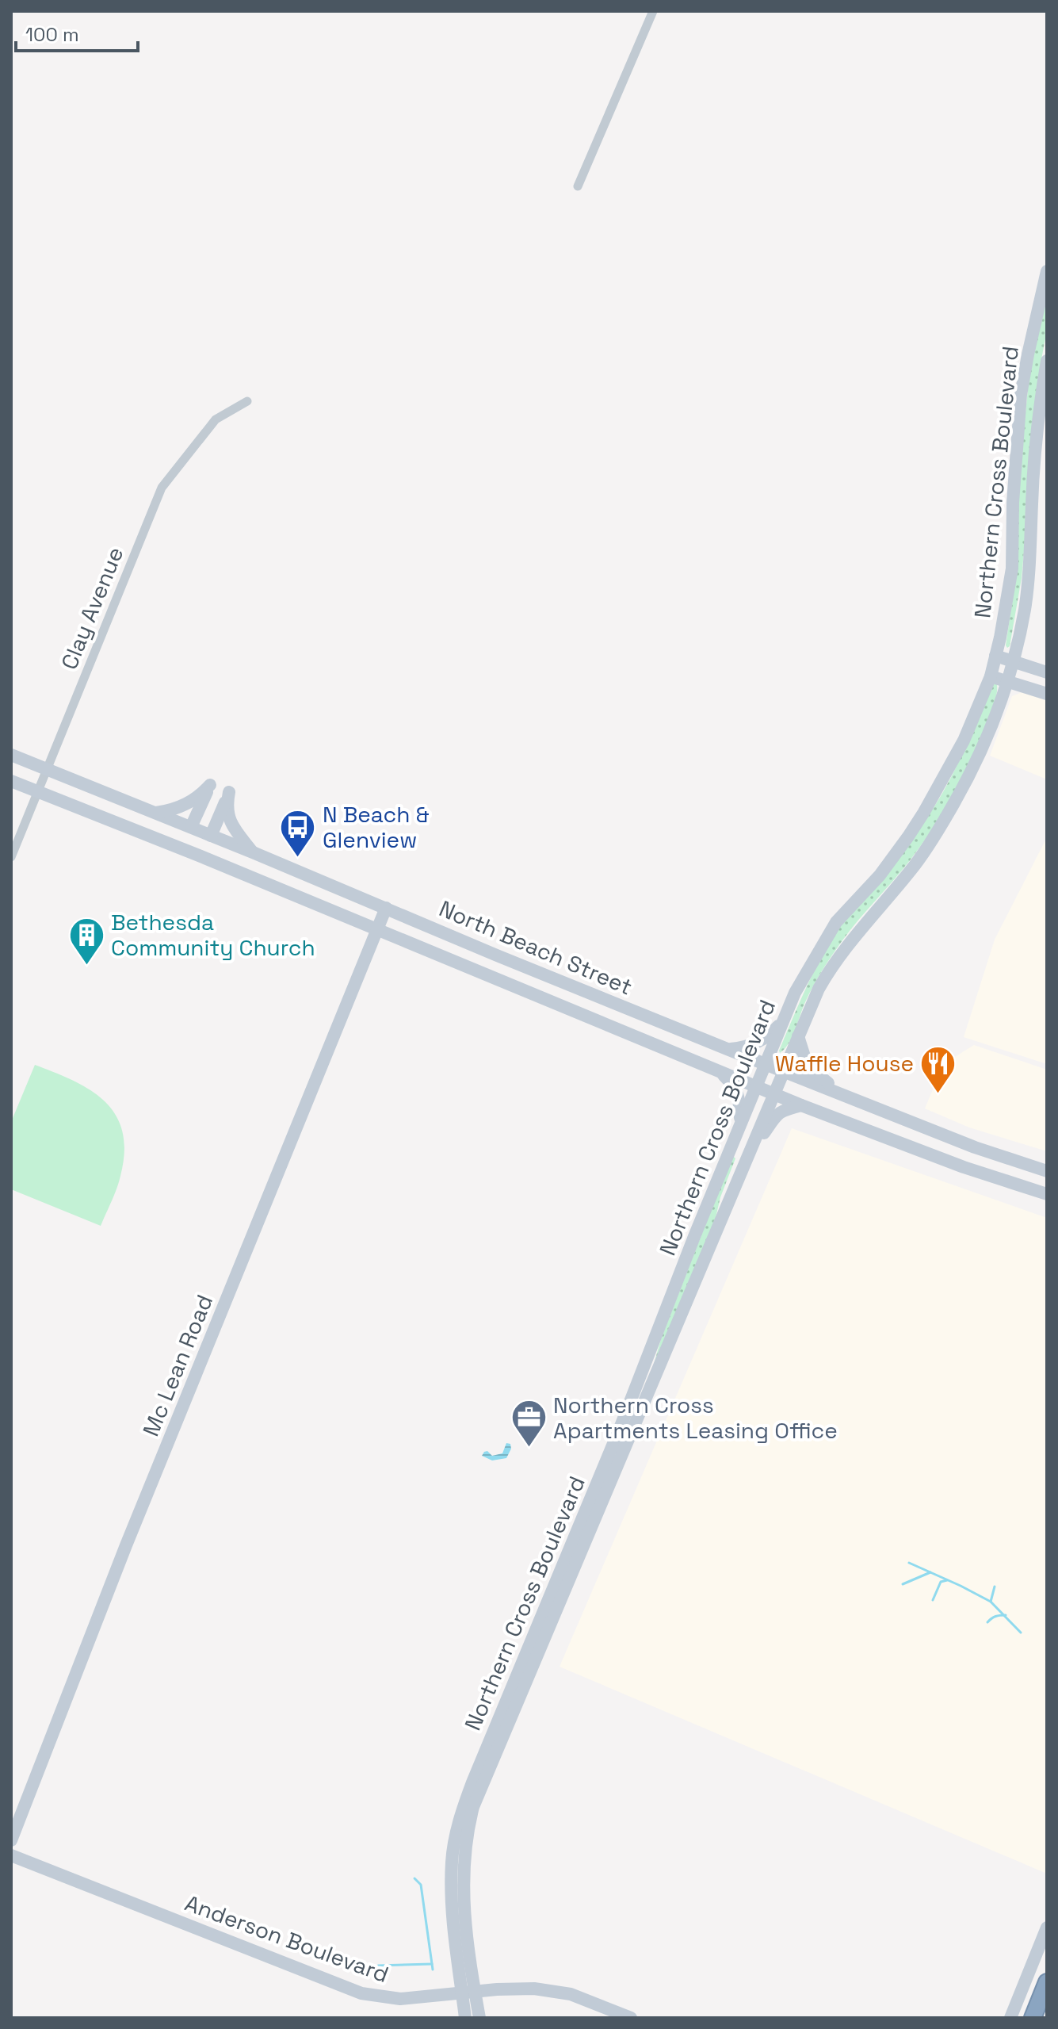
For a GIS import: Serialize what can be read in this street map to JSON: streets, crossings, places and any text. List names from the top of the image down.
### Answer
{
  "streets": {
    "main road": [
      "Northern Cross Boulevard",
      "North Beach Street",
      "Mc Lean Road",
      "Anderson Boulevard"
    ],
    "street": ["Clay Avenue"]
  },
  "crossings": [
    ["Northern Cross Boulevard", "North Beach Street"],
    ["Northern Cross Boulevard", "Anderson Boulevard"],
    ["Clay Avenue", "North Beach Street"],
    ["North Beach Street", "Mc Lean Road"]
  ],
  "places": {
    "bus stop": ["N Beach & Glenview"],
    "building": ["Bethesda Community Church"],
    "restaurant": ["Waffle House"],
    "office": ["Northern Cross Apartments Leasing Office"]
  },
  "scale_bar": "100 m"
}
